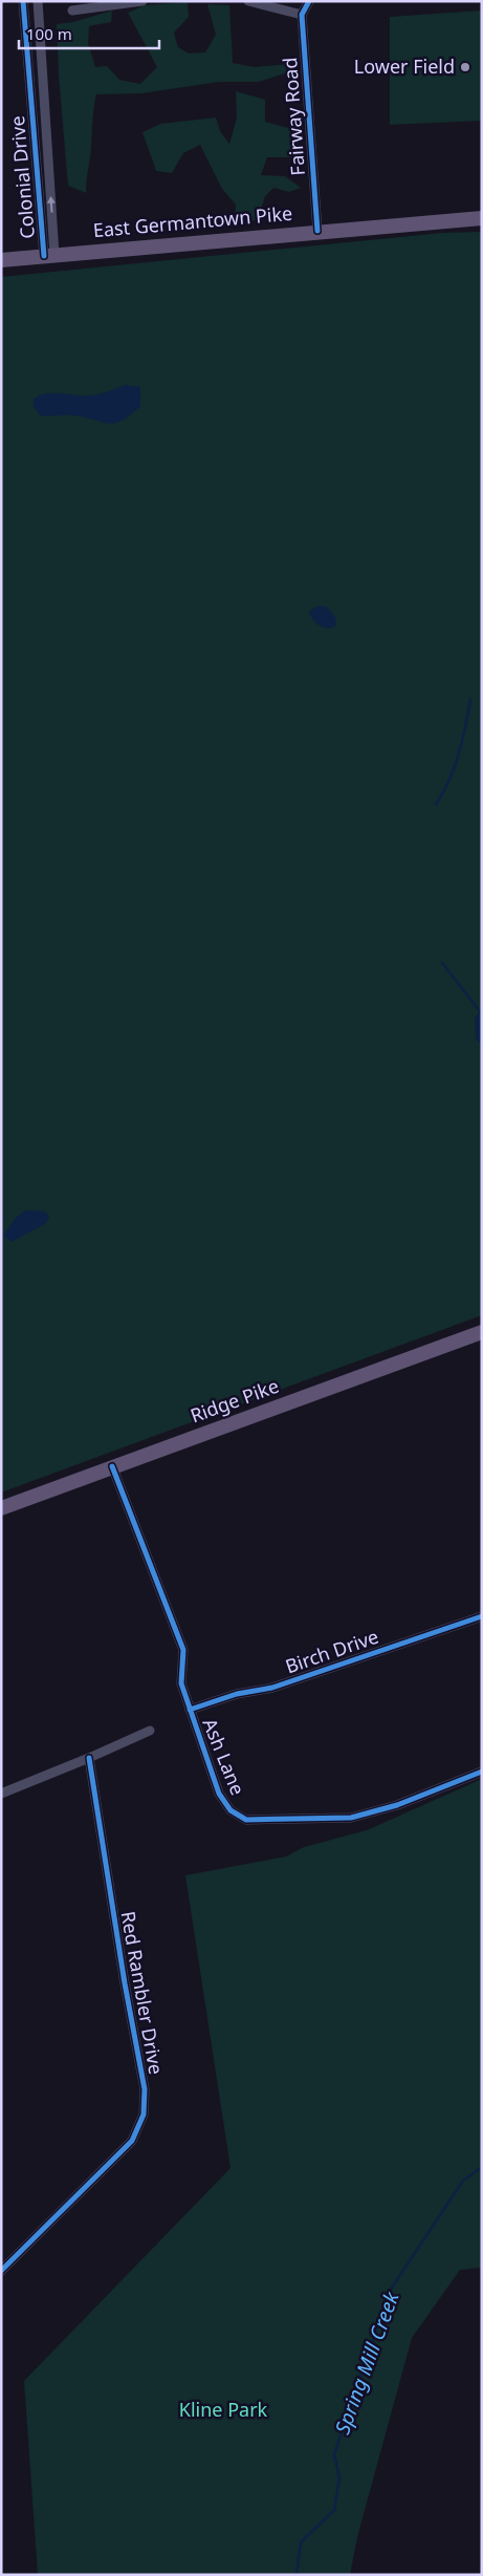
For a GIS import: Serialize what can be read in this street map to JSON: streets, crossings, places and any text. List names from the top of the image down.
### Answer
{
  "streets": {
    "main road": ["East Germantown Pike", "Ridge Pike"],
    "street": [
      "Fairway Road",
      "Colonial Drive",
      "Birch Drive",
      "Ash Lane",
      "Red Rambler Drive"
    ]
  },
  "crossings": [
    ["Fairway Road", "East Germantown Pike"],
    ["Colonial Drive", "East Germantown Pike"],
    ["Ridge Pike", "Ash Lane"],
    ["Birch Drive", "Ash Lane"]
  ],
  "water": ["Spring Mill Creek"],
  "parks": ["Kline Park"],
  "places": ["Lower Field"],
  "scale_bar": "100 m"
}
